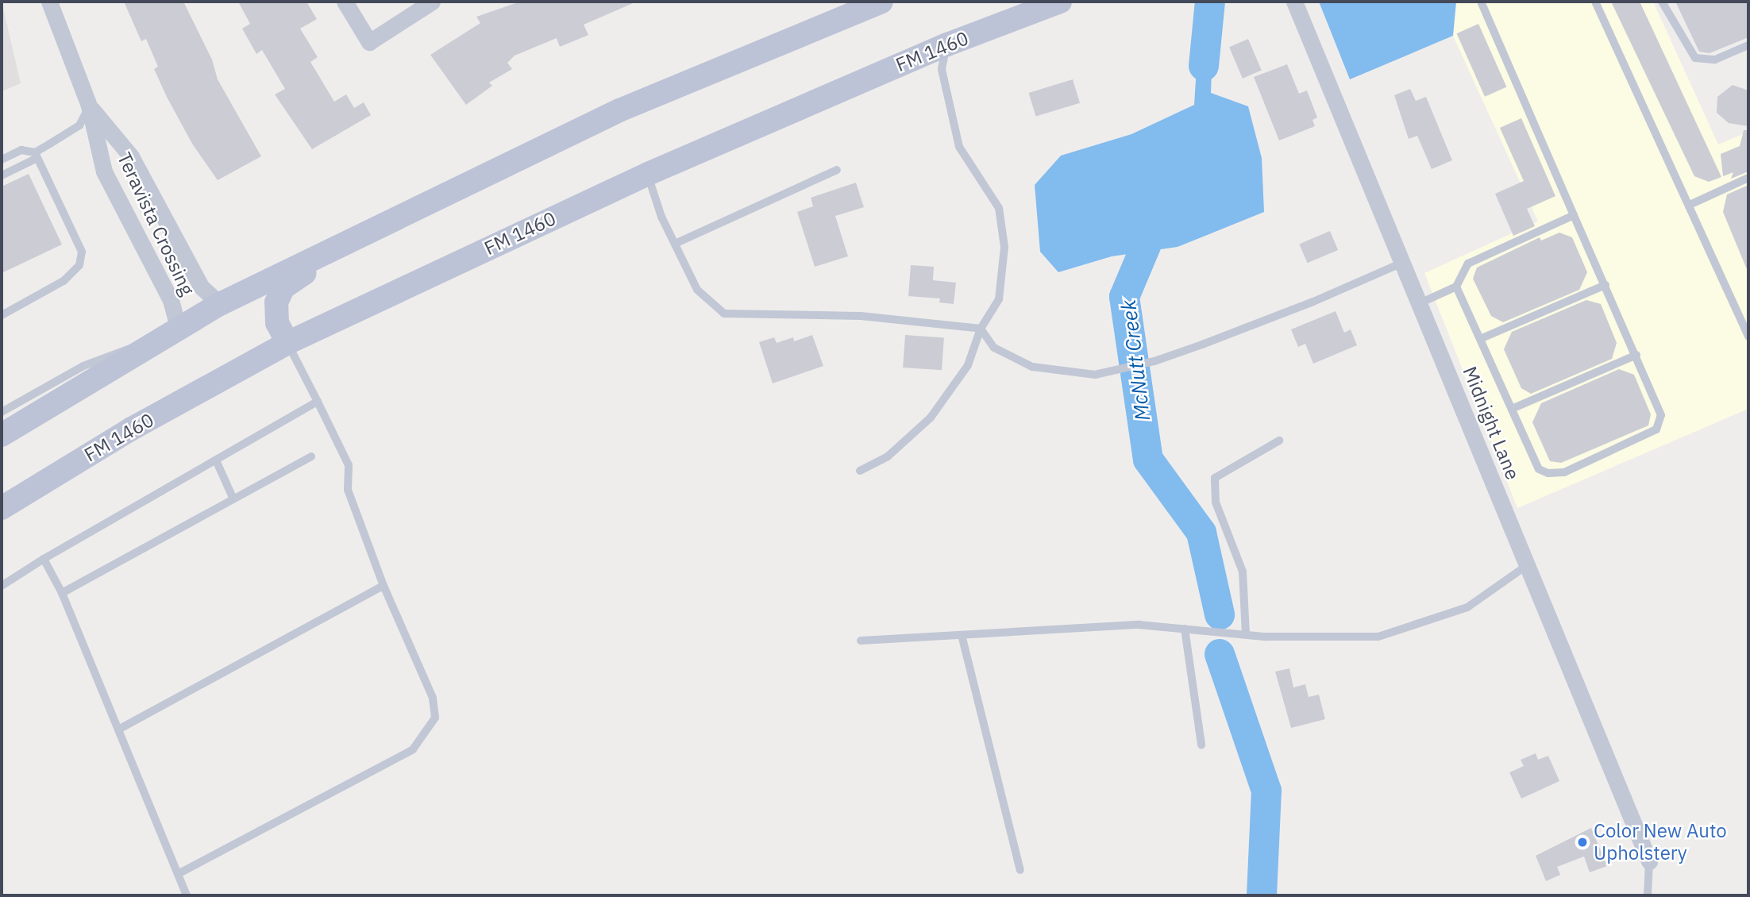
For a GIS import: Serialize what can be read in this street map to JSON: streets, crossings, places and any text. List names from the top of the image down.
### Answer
{
  "streets": {
    "main road": ["FM 1460"],
    "street": ["Teravista Crossing", "Midnight Lane"]
  },
  "water": ["McNutt Creek"],
  "places": ["Color New Auto Upholstery"]
}
